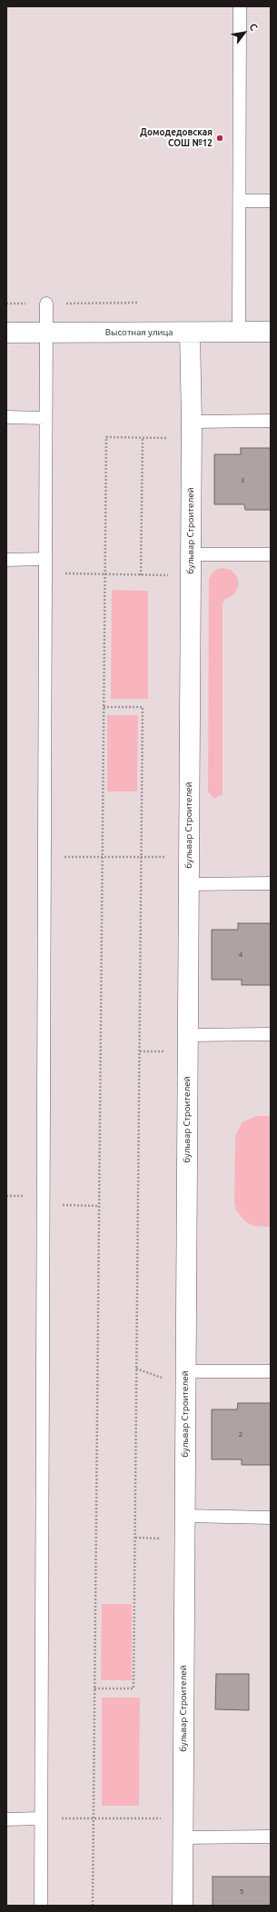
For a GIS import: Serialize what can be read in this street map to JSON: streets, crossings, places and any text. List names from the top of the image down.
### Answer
{
  "streets": {
    "street": ["Высотная улица", "бульвар Строителей"]
  },
  "crossings": [
    ["Высотная улица", "бульвар Строителей"]
  ],
  "places": ["Домодедовская СОШ №12"],
  "house_numbers": [
    "3",
    "4",
    "2",
    "5"
  ],
  "north": "top right"
}
